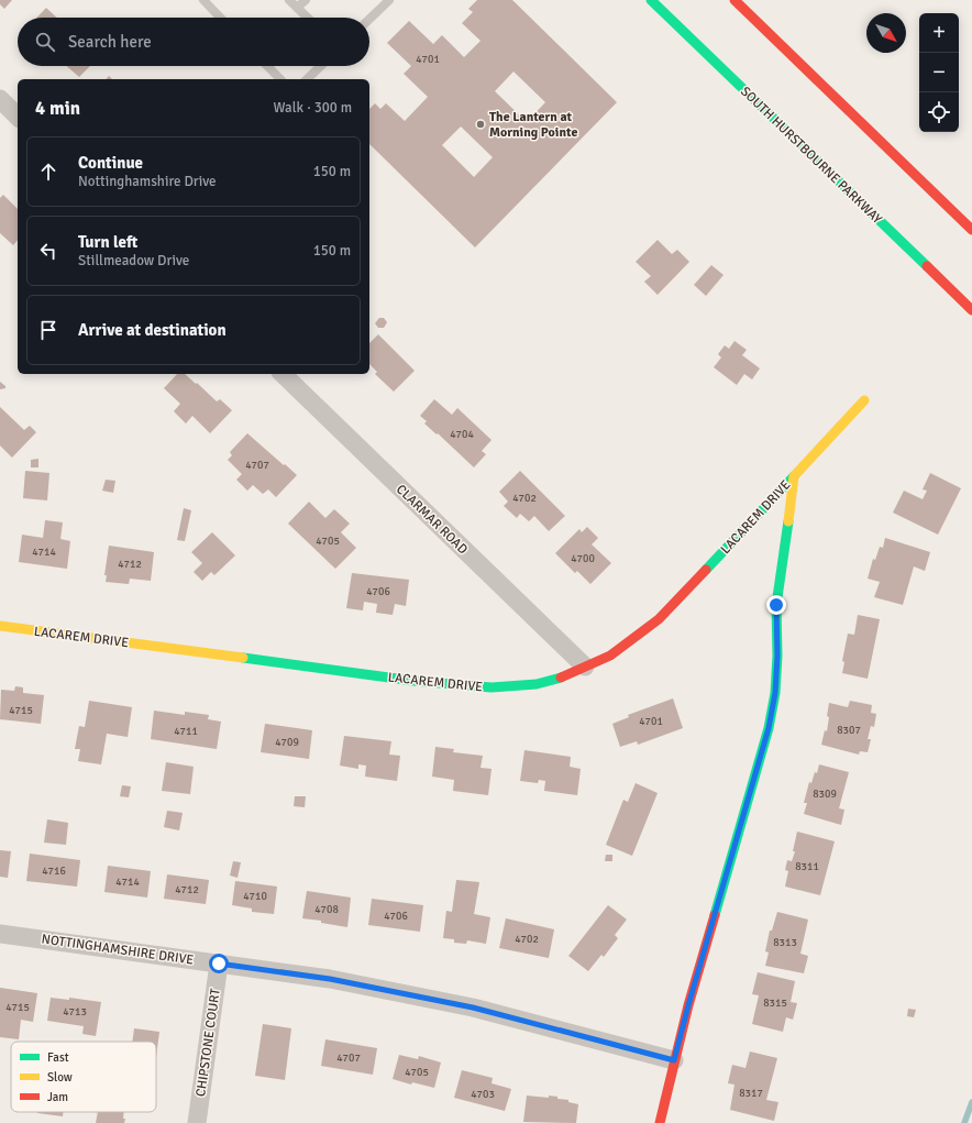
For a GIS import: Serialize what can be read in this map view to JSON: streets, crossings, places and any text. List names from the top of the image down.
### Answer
{
  "streets": {
    "street": [
      "SOUTH HURSTBOURNE PARKWAY",
      "LACAREM DRIVE",
      "CLARMAR ROAD",
      "NOTTINGHAMSHIRE DRIVE",
      "CHIPSTONE COURT"
    ]
  },
  "crossings": [
    ["LACAREM DRIVE", "CLARMAR ROAD"],
    ["NOTTINGHAMSHIRE DRIVE", "CHIPSTONE COURT"]
  ],
  "places": ["The Lantern at Morning Pointe"],
  "house_numbers": [
    "4701",
    "4704",
    "4707",
    "4702",
    "4705",
    "4714",
    "4700",
    "4712",
    "4706",
    "4715",
    "4701",
    "8307",
    "4711",
    "4709",
    "8309",
    "8311",
    "4716",
    "4714",
    "4712",
    "4710",
    "4708",
    "4706",
    "4702",
    "8313",
    "8315",
    "4715",
    "4713",
    "4707",
    "4705",
    "8317",
    "4703"
  ],
  "legend": ["Fast", "Slow", "Jam"],
  "north": "bottom right",
  "page": {
    "map_buttons": ["+", "−"],
    "search": "Search here",
    "heading": ["4 min", "Walk · 300 m"],
    "list": [
      ["Continue", "Nottinghamshire Drive", "150 m"],
      ["Turn left", "Stillmeadow Drive", "150 m"],
      "Arrive at destination"
    ]
  }
}
